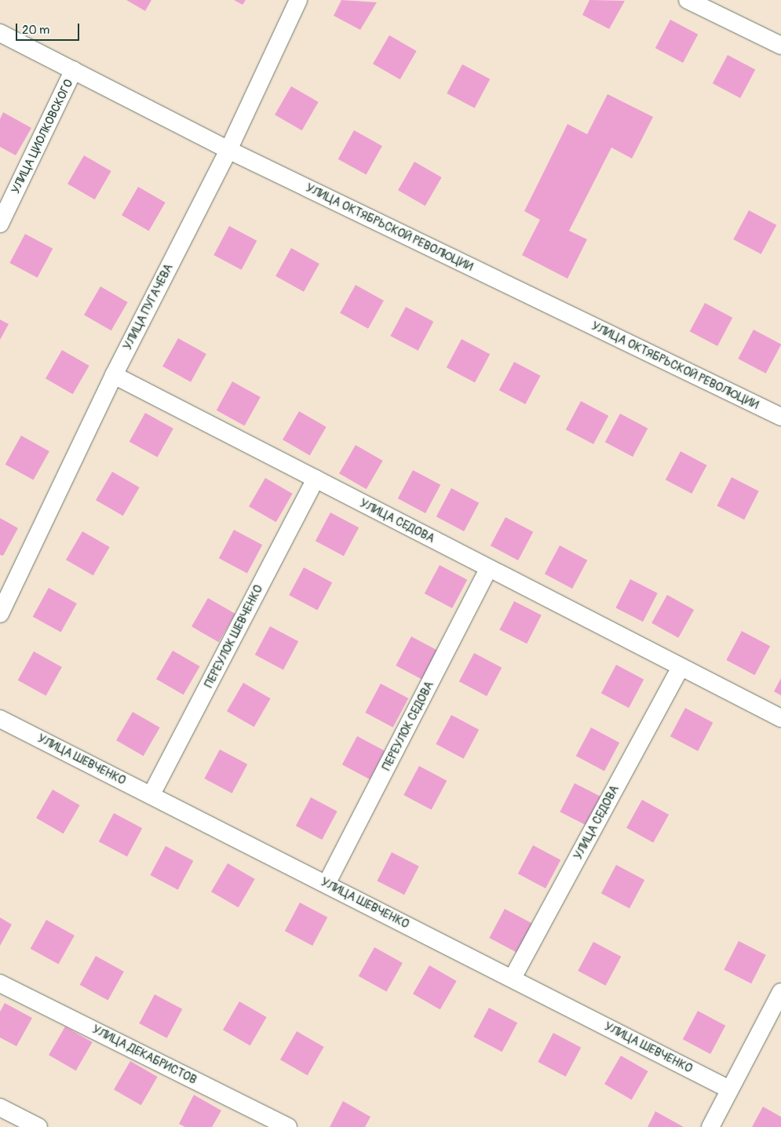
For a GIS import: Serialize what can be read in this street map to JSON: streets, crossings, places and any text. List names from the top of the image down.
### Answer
{
  "streets": {
    "street": [
      "УЛИЦА ЦИОЛКОВСКОГО",
      "УЛИЦА ОКТЯБРЬСКОЙ РЕВОЛЮЦИИ",
      "УЛИЦА ПУГАЧЁВА",
      "УЛИЦА СЕДОВА",
      "ПЕРЕУЛОК ШЕВЧЕНКО",
      "ПЕРЕУЛОК СЕДОВА",
      "УЛИЦА ШЕВЧЕНКО",
      "УЛИЦА ДЕКАБРИСТОВ"
    ]
  },
  "crossings": [
    ["УЛИЦА ЦИОЛКОВСКОГО", "УЛИЦА ОКТЯБРЬСКОЙ РЕВОЛЮЦИИ"],
    ["УЛИЦА ОКТЯБРЬСКОЙ РЕВОЛЮЦИИ", "УЛИЦА ПУГАЧЁВА"],
    ["УЛИЦА ПУГАЧЁВА", "УЛИЦА СЕДОВА"],
    ["УЛИЦА СЕДОВА", "ПЕРЕУЛОК ШЕВЧЕНКО"],
    ["УЛИЦА СЕДОВА", "ПЕРЕУЛОК СЕДОВА"],
    ["УЛИЦА СЕДОВА", "УЛИЦА ШЕВЧЕНКО"],
    ["ПЕРЕУЛОК ШЕВЧЕНКО", "УЛИЦА ШЕВЧЕНКО"],
    ["ПЕРЕУЛОК СЕДОВА", "УЛИЦА ШЕВЧЕНКО"]
  ],
  "scale_bar": "20 m"
}
